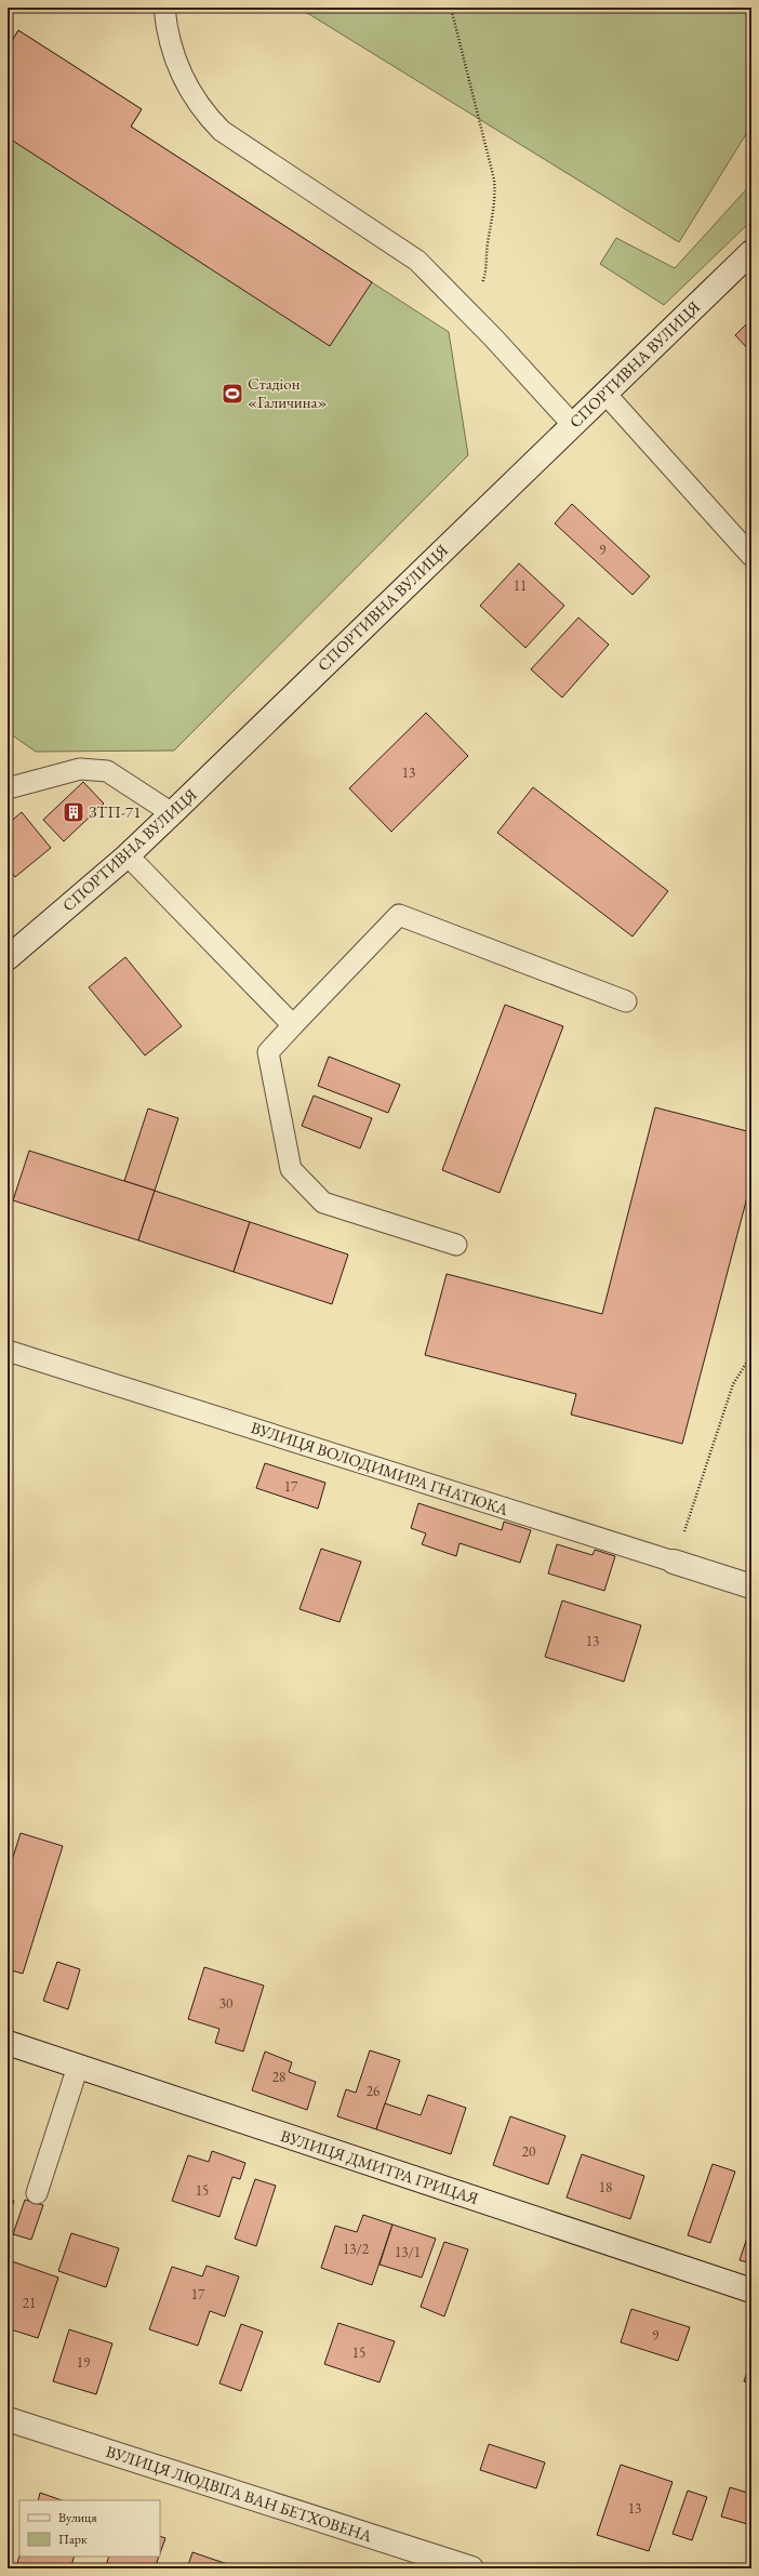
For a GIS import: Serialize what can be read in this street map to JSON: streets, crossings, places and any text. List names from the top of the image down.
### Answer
{
  "streets": {
    "street": [
      "СПОРТИВНА ВУЛИЦЯ",
      "ВУЛИЦЯ ВОЛОДИМИРА ГНАТЮКА",
      "ВУЛИЦЯ ДМИТРА ГРИЦАЯ",
      "ВУЛИЦЯ ЛЮДВІГА ВАН БЕТХОВЕНА"
    ]
  },
  "places": {
    "sports": ["Стадіон «Галичина»"],
    "building": ["ЗТП-71"]
  },
  "house_numbers": [
    "9",
    "11",
    "13",
    "17",
    "13",
    "30",
    "28",
    "26",
    "20",
    "18",
    "15",
    "13/2",
    "13/1",
    "17",
    "21",
    "9",
    "15",
    "19",
    "13"
  ],
  "legend": ["Вулиця", "Парк"]
}
